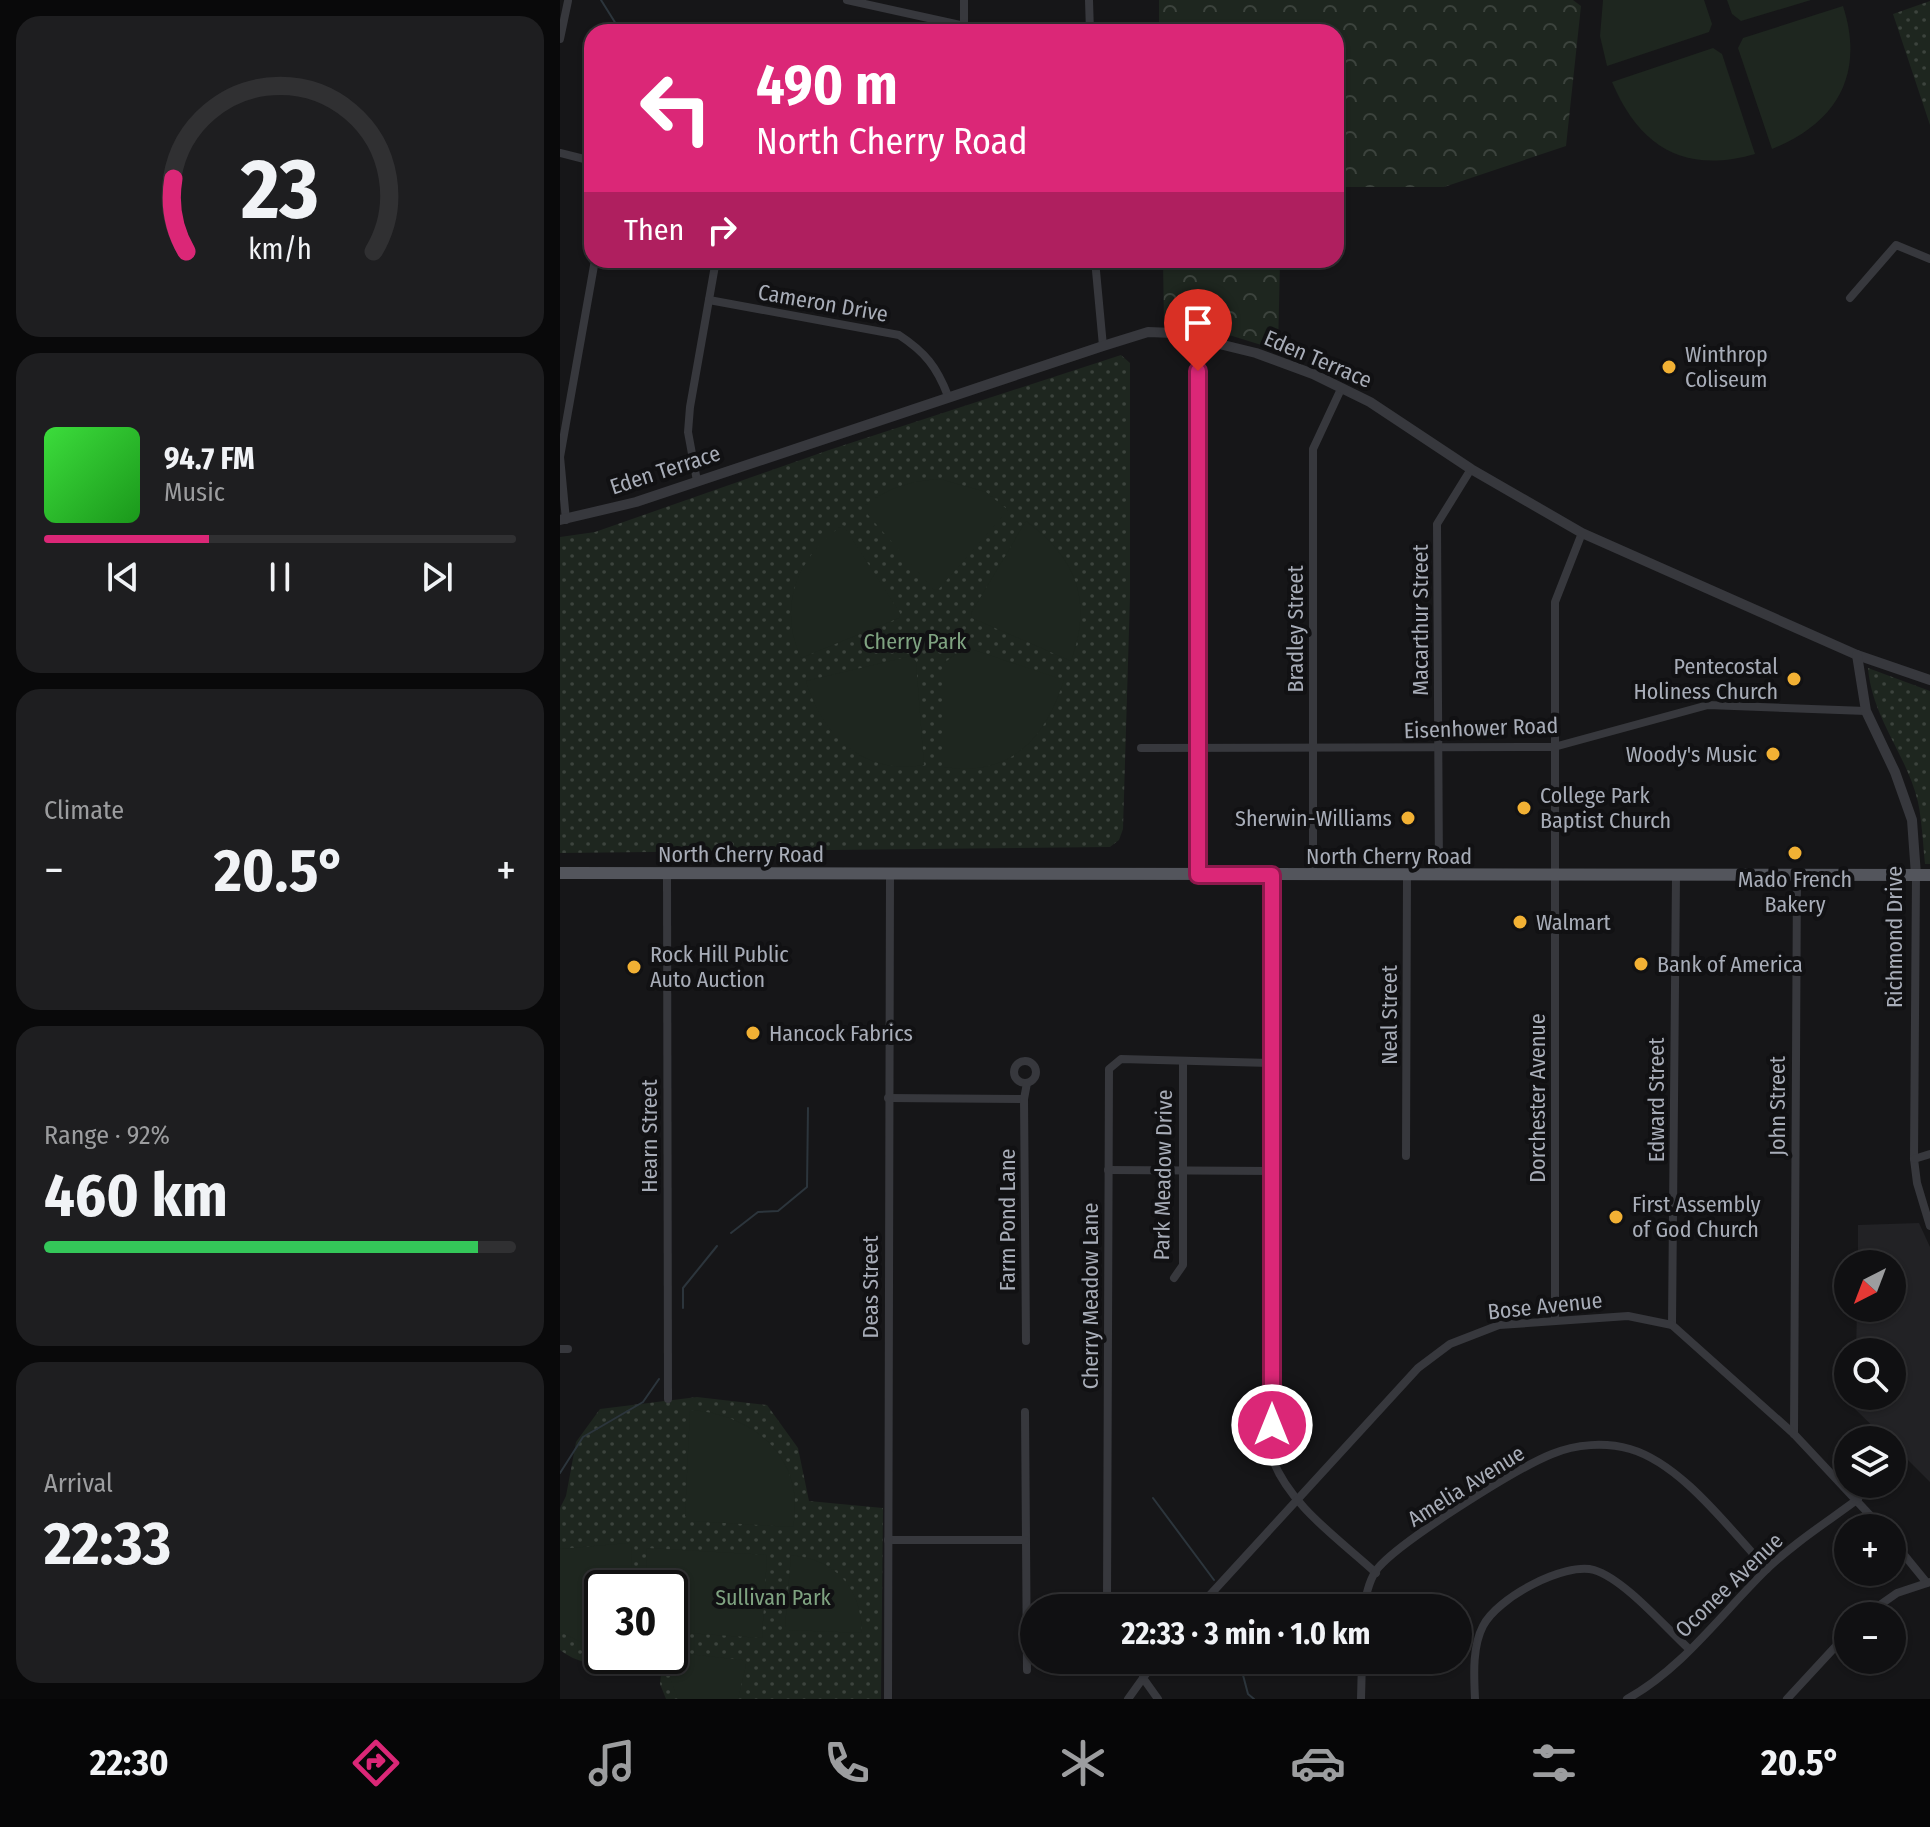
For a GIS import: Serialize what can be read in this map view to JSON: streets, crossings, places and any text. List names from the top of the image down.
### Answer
{
  "streets": {
    "main road": ["North Cherry Road"],
    "street": [
      "Cameron Drive",
      "Eden Terrace",
      "Macarthur Street",
      "Bradley Street",
      "Eisenhower Road",
      "Richmond Drive",
      "Neal Street",
      "Dorchester Avenue",
      "Edward Street",
      "John Street",
      "Hearn Street",
      "Park Meadow Drive",
      "Farm Pond Lane",
      "Deas Street",
      "Cherry Meadow Lane",
      "Bose Avenue",
      "Amelia Avenue",
      "Oconee Avenue"
    ]
  },
  "crossings": [
    ["Cameron Drive", "Eden Terrace"],
    ["Eden Terrace", "Macarthur Street"],
    ["Eden Terrace", "Bradley Street"],
    ["Eden Terrace", "Richmond Drive"],
    ["Eden Terrace", "Dorchester Avenue"],
    ["Macarthur Street", "Eisenhower Road"],
    ["Macarthur Street", "North Cherry Road"],
    ["Bradley Street", "Eisenhower Road"],
    ["Bradley Street", "North Cherry Road"],
    ["Eisenhower Road", "Richmond Drive"],
    ["Eisenhower Road", "Dorchester Avenue"],
    ["North Cherry Road", "Richmond Drive"],
    ["North Cherry Road", "Neal Street"],
    ["North Cherry Road", "Dorchester Avenue"],
    ["North Cherry Road", "Edward Street"],
    ["North Cherry Road", "John Street"],
    ["North Cherry Road", "Hearn Street"],
    ["North Cherry Road", "Deas Street"],
    ["Dorchester Avenue", "Bose Avenue"],
    ["Edward Street", "Bose Avenue"],
    ["Park Meadow Drive", "Cherry Meadow Lane"],
    ["Amelia Avenue", "Oconee Avenue"]
  ],
  "parks": ["Cherry Park", "Sullivan Park"],
  "places": [
    "Winthrop Coliseum",
    "Pentecostal Holiness Church",
    "Woody's Music",
    "College Park Baptist Church",
    "Sherwin-Williams",
    "Mado French Bakery",
    "Walmart",
    "Bank of America",
    "Rock Hill Public Auto Auction",
    "Hancock Fabrics",
    "First Assembly of God Church"
  ],
  "north": "bottom left",
  "page": {
    "turn": ["490 m", "North Cherry Road"],
    "then": "Then",
    "song": ["94.7 FM", "Music"],
    "tile": [
      "Climate",
      ["Range · 92%", "460 km"],
      ["Arrival", "22:33"]
    ],
    "heat": ["−", "20.5°", "+"],
    "map_buttons": ["+", "−"],
    "limit": "30",
    "trip": "22:33 · 3 min · 1.0 km",
    "tabs": ["22:30", "20.5°"],
    "gauge": ["23", "km/h"]
  }
}
